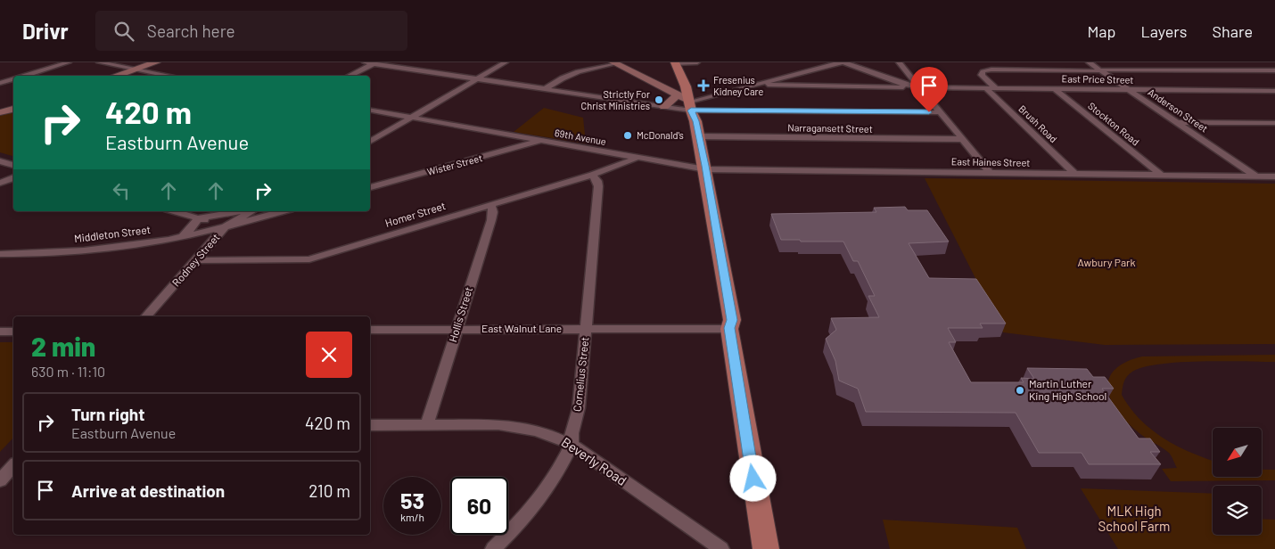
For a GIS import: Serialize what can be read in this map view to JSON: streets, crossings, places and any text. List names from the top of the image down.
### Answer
{
  "streets": {
    "street": [
      "East Price Street",
      "Anderson Street",
      "Brush Road",
      "Stockton Road",
      "Narragansett Street",
      "69th Avenue",
      "East Haines Street",
      "Wister Street",
      "Homer Street",
      "Middleton Street",
      "Rodney Street",
      "Hollis Street",
      "East Walnut Lane",
      "Cornelius Street",
      "Beverly Road"
    ]
  },
  "crossings": [
    ["East Price Street", "Anderson Street"],
    ["East Price Street", "Brush Road"],
    ["East Price Street", "Stockton Road"],
    ["Anderson Street", "East Haines Street"],
    ["Brush Road", "East Haines Street"],
    ["Stockton Road", "East Haines Street"],
    ["69th Avenue", "East Haines Street"],
    ["69th Avenue", "Wister Street"],
    ["69th Avenue", "Homer Street"],
    ["Homer Street", "Rodney Street"],
    ["Homer Street", "Hollis Street"],
    ["Homer Street", "Cornelius Street"],
    ["Middleton Street", "Rodney Street"],
    ["Hollis Street", "East Walnut Lane"],
    ["Hollis Street", "Beverly Road"],
    ["East Walnut Lane", "Cornelius Street"],
    ["Cornelius Street", "Beverly Road"]
  ],
  "parks": ["Awbury Park", "MLK High School Farm"],
  "places": {
    "health": ["Fresenius Kidney Care"],
    "other": ["Strictly For Christ Ministries", "McDonald's", "Martin Luther King High School"]
  },
  "north": "bottom left",
  "page": {
    "header": "Drivr",
    "search": "Search here",
    "nav": ["Map", "Layers", "Share"],
    "turn": ["420 m", "Eastburn Avenue"],
    "heading": ["2 min", "630 m · 11:10"],
    "list": [
      {
        "name": "Turn right",
        "note": "Eastburn Avenue",
        "value": "420 m"
      },
      {
        "name": "Arrive at destination",
        "value": "210 m"
      }
    ],
    "speed": "53 km/h",
    "limit": "60"
  }
}
